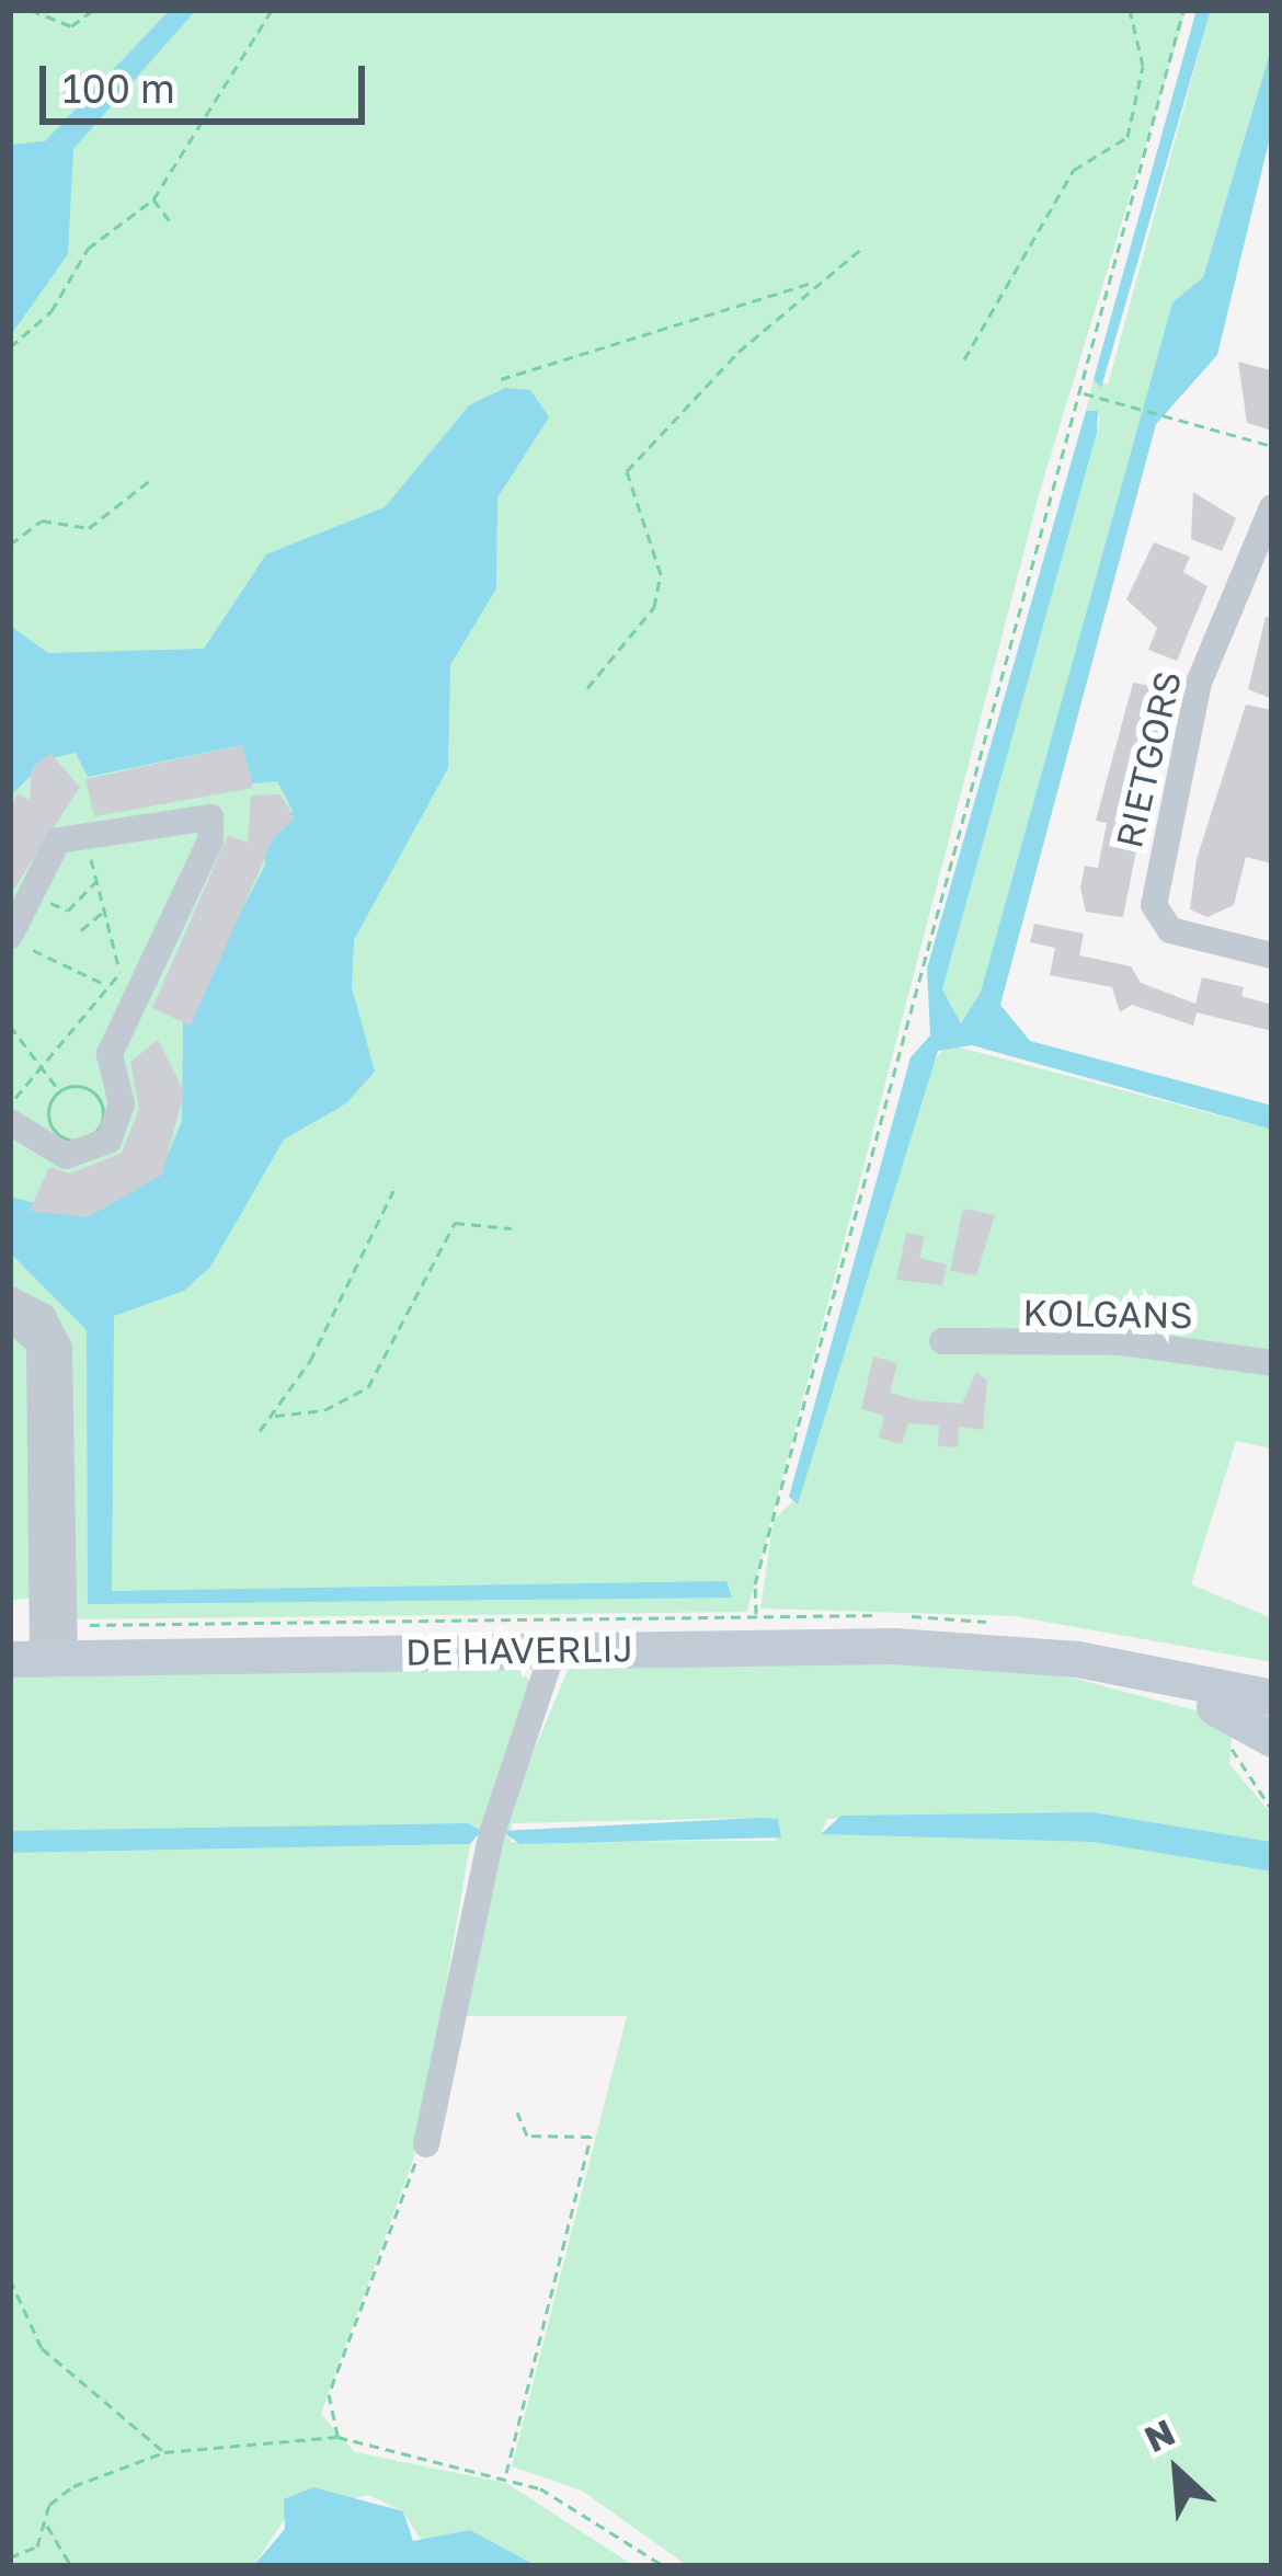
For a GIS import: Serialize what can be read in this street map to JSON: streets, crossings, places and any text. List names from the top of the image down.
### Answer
{
  "streets": {
    "street": ["RIETGORS", "KOLGANS", "DE HAVERLIJ"]
  },
  "scale_bar": "100 m",
  "north": "top left"
}
